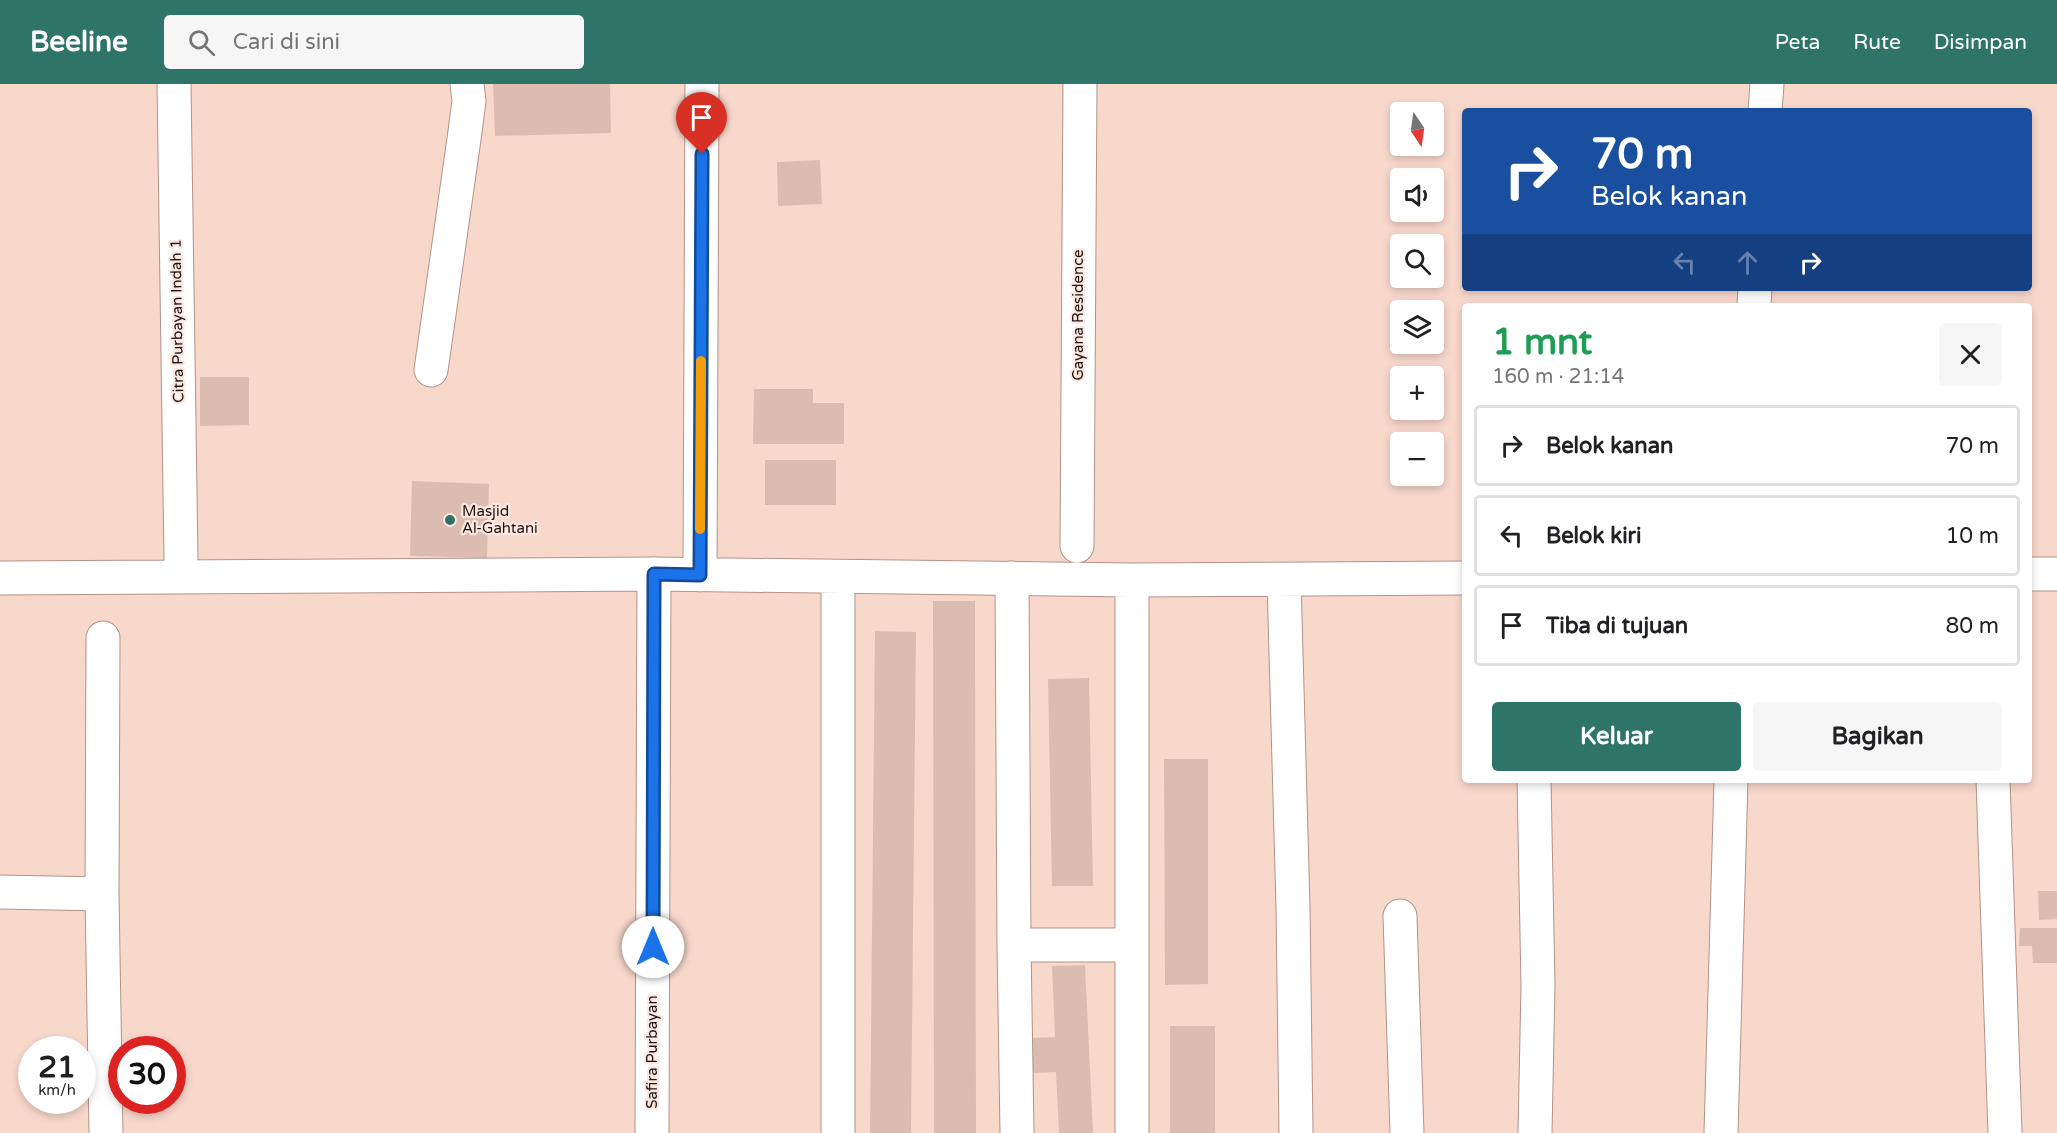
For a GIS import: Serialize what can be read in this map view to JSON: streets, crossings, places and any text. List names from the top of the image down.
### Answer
{
  "streets": {
    "street": ["Gayana Residence", "Citra Purbayan Indah 1", "Safira Purbayan"]
  },
  "places": ["Masjid Al-Gahtani"],
  "north": "bottom",
  "page": {
    "header": "Beeline",
    "search": "Cari di sini",
    "nav": ["Peta", "Rute", "Disimpan"],
    "map_buttons": ["+", "−"],
    "turn": ["70 m", "Belok kanan"],
    "heading": ["1 mnt", "160 m · 21:14"],
    "list": [
      {
        "name": "Belok kanan",
        "value": "70 m"
      },
      {
        "name": "Belok kiri",
        "value": "10 m"
      },
      {
        "name": "Tiba di tujuan",
        "value": "80 m"
      }
    ],
    "buttons": ["Keluar", "Bagikan"],
    "speed": "21 km/h",
    "limit": "30"
  }
}
